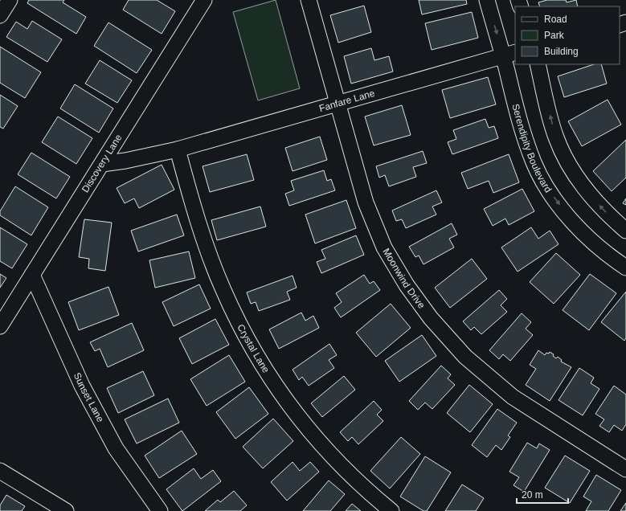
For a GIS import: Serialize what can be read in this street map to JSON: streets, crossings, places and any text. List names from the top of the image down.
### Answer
{
  "streets": {
    "street": [
      "Fanfare Lane",
      "Serendipity Boulevard",
      "Discovery Lane",
      "Moonwind Drive",
      "Crystal Lane",
      "Sunset Lane"
    ]
  },
  "crossings": [
    ["Fanfare Lane", "Serendipity Boulevard"],
    ["Fanfare Lane", "Discovery Lane"],
    ["Fanfare Lane", "Moonwind Drive"],
    ["Fanfare Lane", "Crystal Lane"],
    ["Discovery Lane", "Sunset Lane"]
  ],
  "legend": ["Road", "Park", "Building"],
  "scale_bar": "20 m"
}
